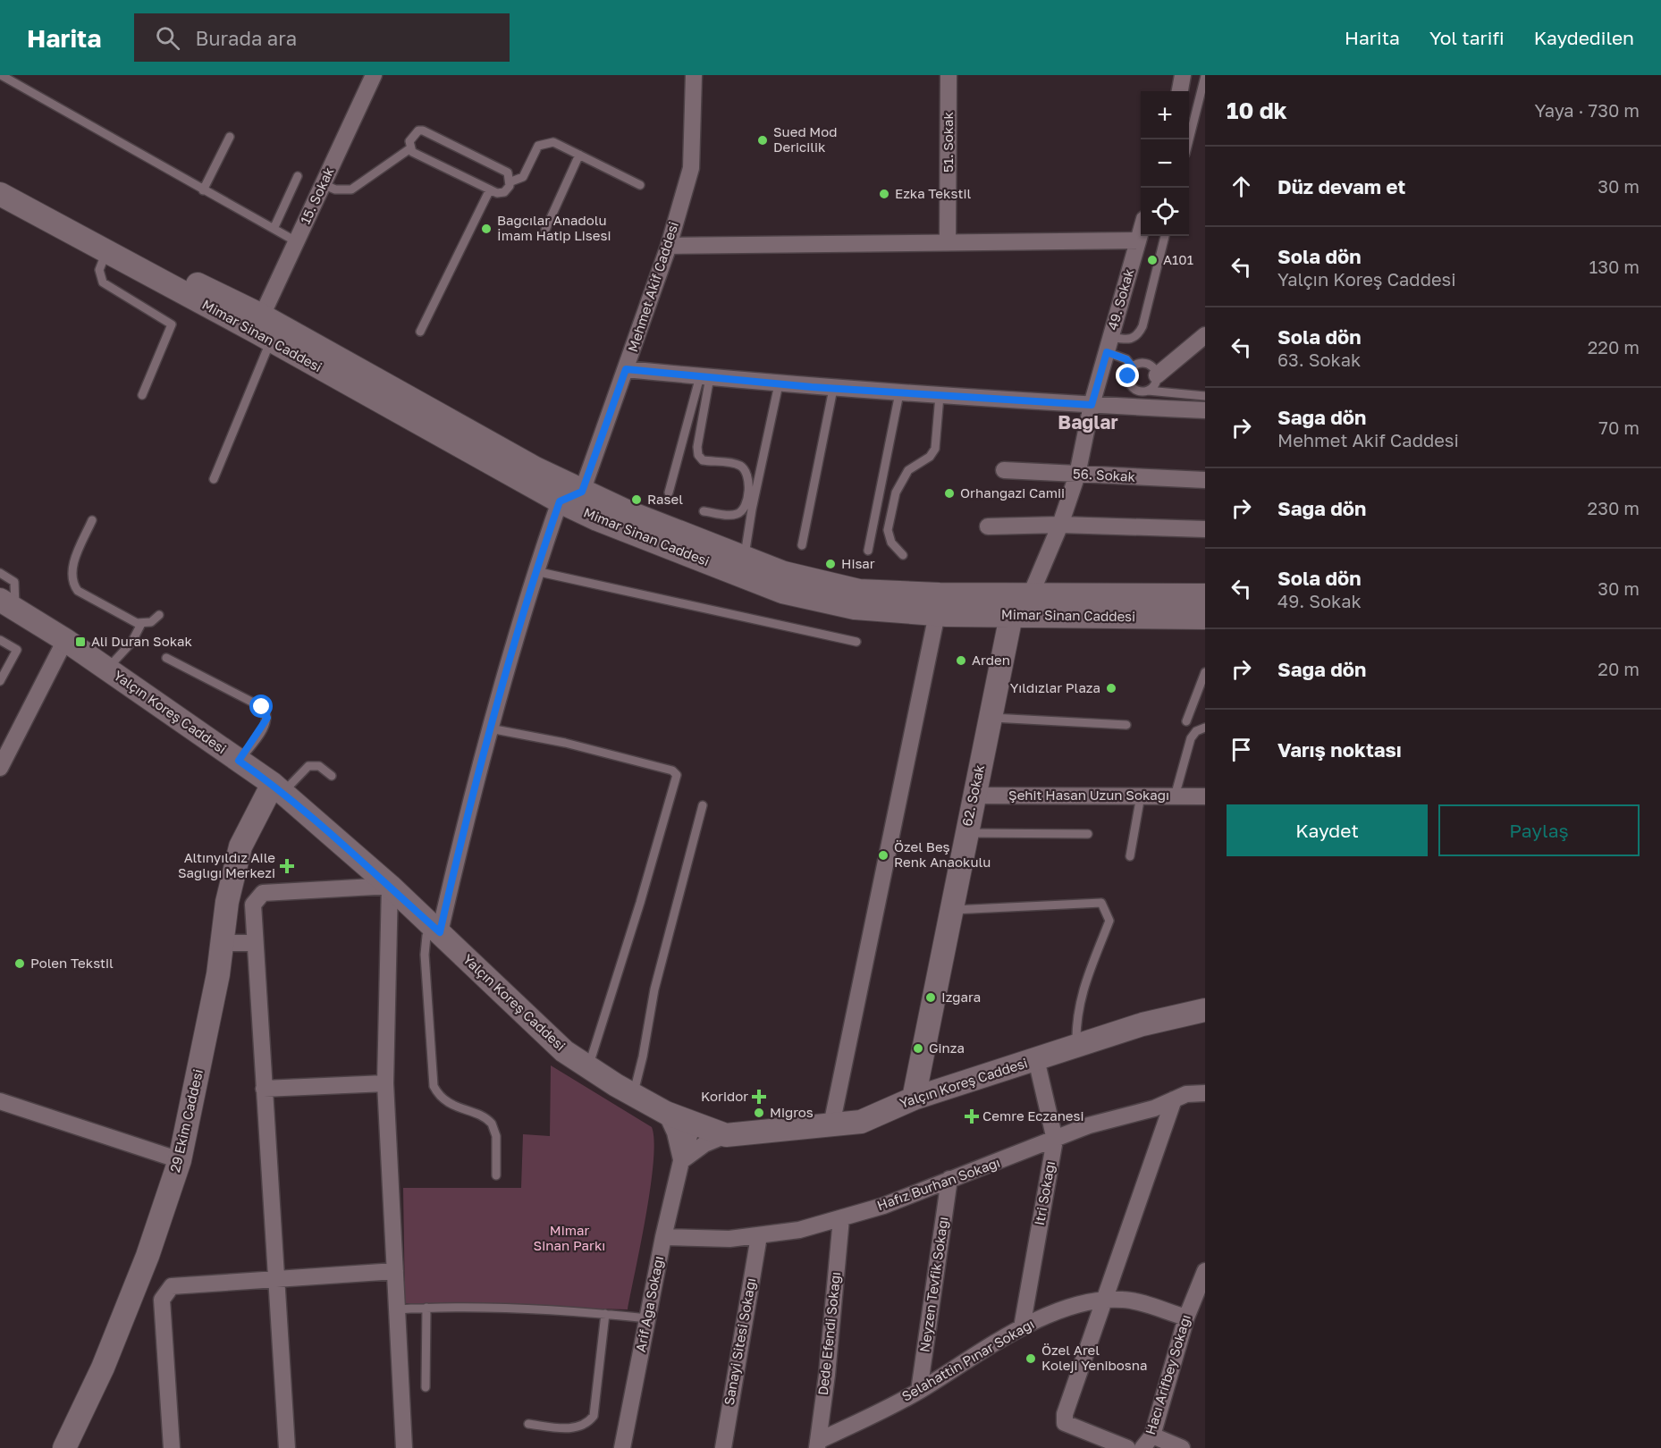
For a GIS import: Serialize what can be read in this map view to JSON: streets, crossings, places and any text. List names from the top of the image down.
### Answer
{
  "streets": {
    "street": [
      "51. Sokak",
      "15. Sokak",
      "Mehmet Akif Caddesi",
      "49. Sokak",
      "Mimar Sinan Caddesi",
      "56. Sokak",
      "Yalçın Koreş Caddesi",
      "62. Sokak",
      "Şehit Hasan Uzun Sokağı",
      "29 Ekim Caddesi",
      "Hafız Burhan Sokağı",
      "Itri Sokağı",
      "Neyzen Tevfik Sokağı",
      "Arif Ağa Sokağı",
      "Dede Efendi Sokağı",
      "Sanayi Sitesi Sokağı",
      "Selahattin Pınar Sokağı",
      "Hacı Arifbey Sokağı"
    ]
  },
  "crossings": [
    ["15. Sokak", "Mimar Sinan Caddesi"],
    ["Mehmet Akif Caddesi", "Mimar Sinan Caddesi"],
    ["49. Sokak", "Mimar Sinan Caddesi"],
    ["49. Sokak", "56. Sokak"],
    ["Mimar Sinan Caddesi", "62. Sokak"],
    ["Yalçın Koreş Caddesi", "62. Sokak"],
    ["Yalçın Koreş Caddesi", "29 Ekim Caddesi"],
    ["Yalçın Koreş Caddesi", "Itri Sokağı"],
    ["Yalçın Koreş Caddesi", "Arif Ağa Sokağı"],
    ["62. Sokak", "Şehit Hasan Uzun Sokağı"],
    ["Hafız Burhan Sokağı", "Itri Sokağı"],
    ["Hafız Burhan Sokağı", "Neyzen Tevfik Sokağı"],
    ["Hafız Burhan Sokağı", "Arif Ağa Sokağı"],
    ["Hafız Burhan Sokağı", "Dede Efendi Sokağı"],
    ["Hafız Burhan Sokağı", "Sanayi Sitesi Sokağı"],
    ["Itri Sokağı", "Selahattin Pınar Sokağı"],
    ["Neyzen Tevfik Sokağı", "Selahattin Pınar Sokağı"],
    ["Dede Efendi Sokağı", "Selahattin Pınar Sokağı"],
    ["Selahattin Pınar Sokağı", "Hacı Arifbey Sokağı"]
  ],
  "districts": ["Bağlar"],
  "parks": ["Mimar Sinan Parkı"],
  "places": {
    "other": [
      "Sued Mod Dericilik",
      "Ezka Tekstil",
      "Bağcılar Anadolu İmam Hatip Lisesi",
      "A101",
      "Orhangazi Camii",
      "Rasel",
      "Hisar",
      "Arden",
      "Yıldızlar Plaza",
      "Özel Beş Renk Anaokulu",
      "Polen Tekstil",
      "Izgara",
      "Ginza",
      "Migros",
      "Özel Arel Koleji Yenibosna"
    ],
    "transit": ["Ali Duran Sokak"],
    "health": ["Altınyıldız Aile Sağlığı Merkezi", "Koridor", "Cemre Eczanesi"]
  },
  "page": {
    "header": "Harita",
    "search": "Burada ara",
    "nav": ["Harita", "Yol tarifi", "Kaydedilen"],
    "heading": ["10 dk", "Yaya · 730 m"],
    "map_buttons": ["+", "−"],
    "list": [
      ["Düz devam et", "30 m"],
      ["Sola dön", "Yalçın Koreş Caddesi", "130 m"],
      ["Sola dön", "63. Sokak", "220 m"],
      ["Sağa dön", "Mehmet Akif Caddesi", "70 m"],
      ["Sağa dön", "230 m"],
      ["Sola dön", "49. Sokak", "30 m"],
      ["Sağa dön", "20 m"],
      "Varış noktası"
    ],
    "buttons": ["Kaydet", "Paylaş"]
  }
}
